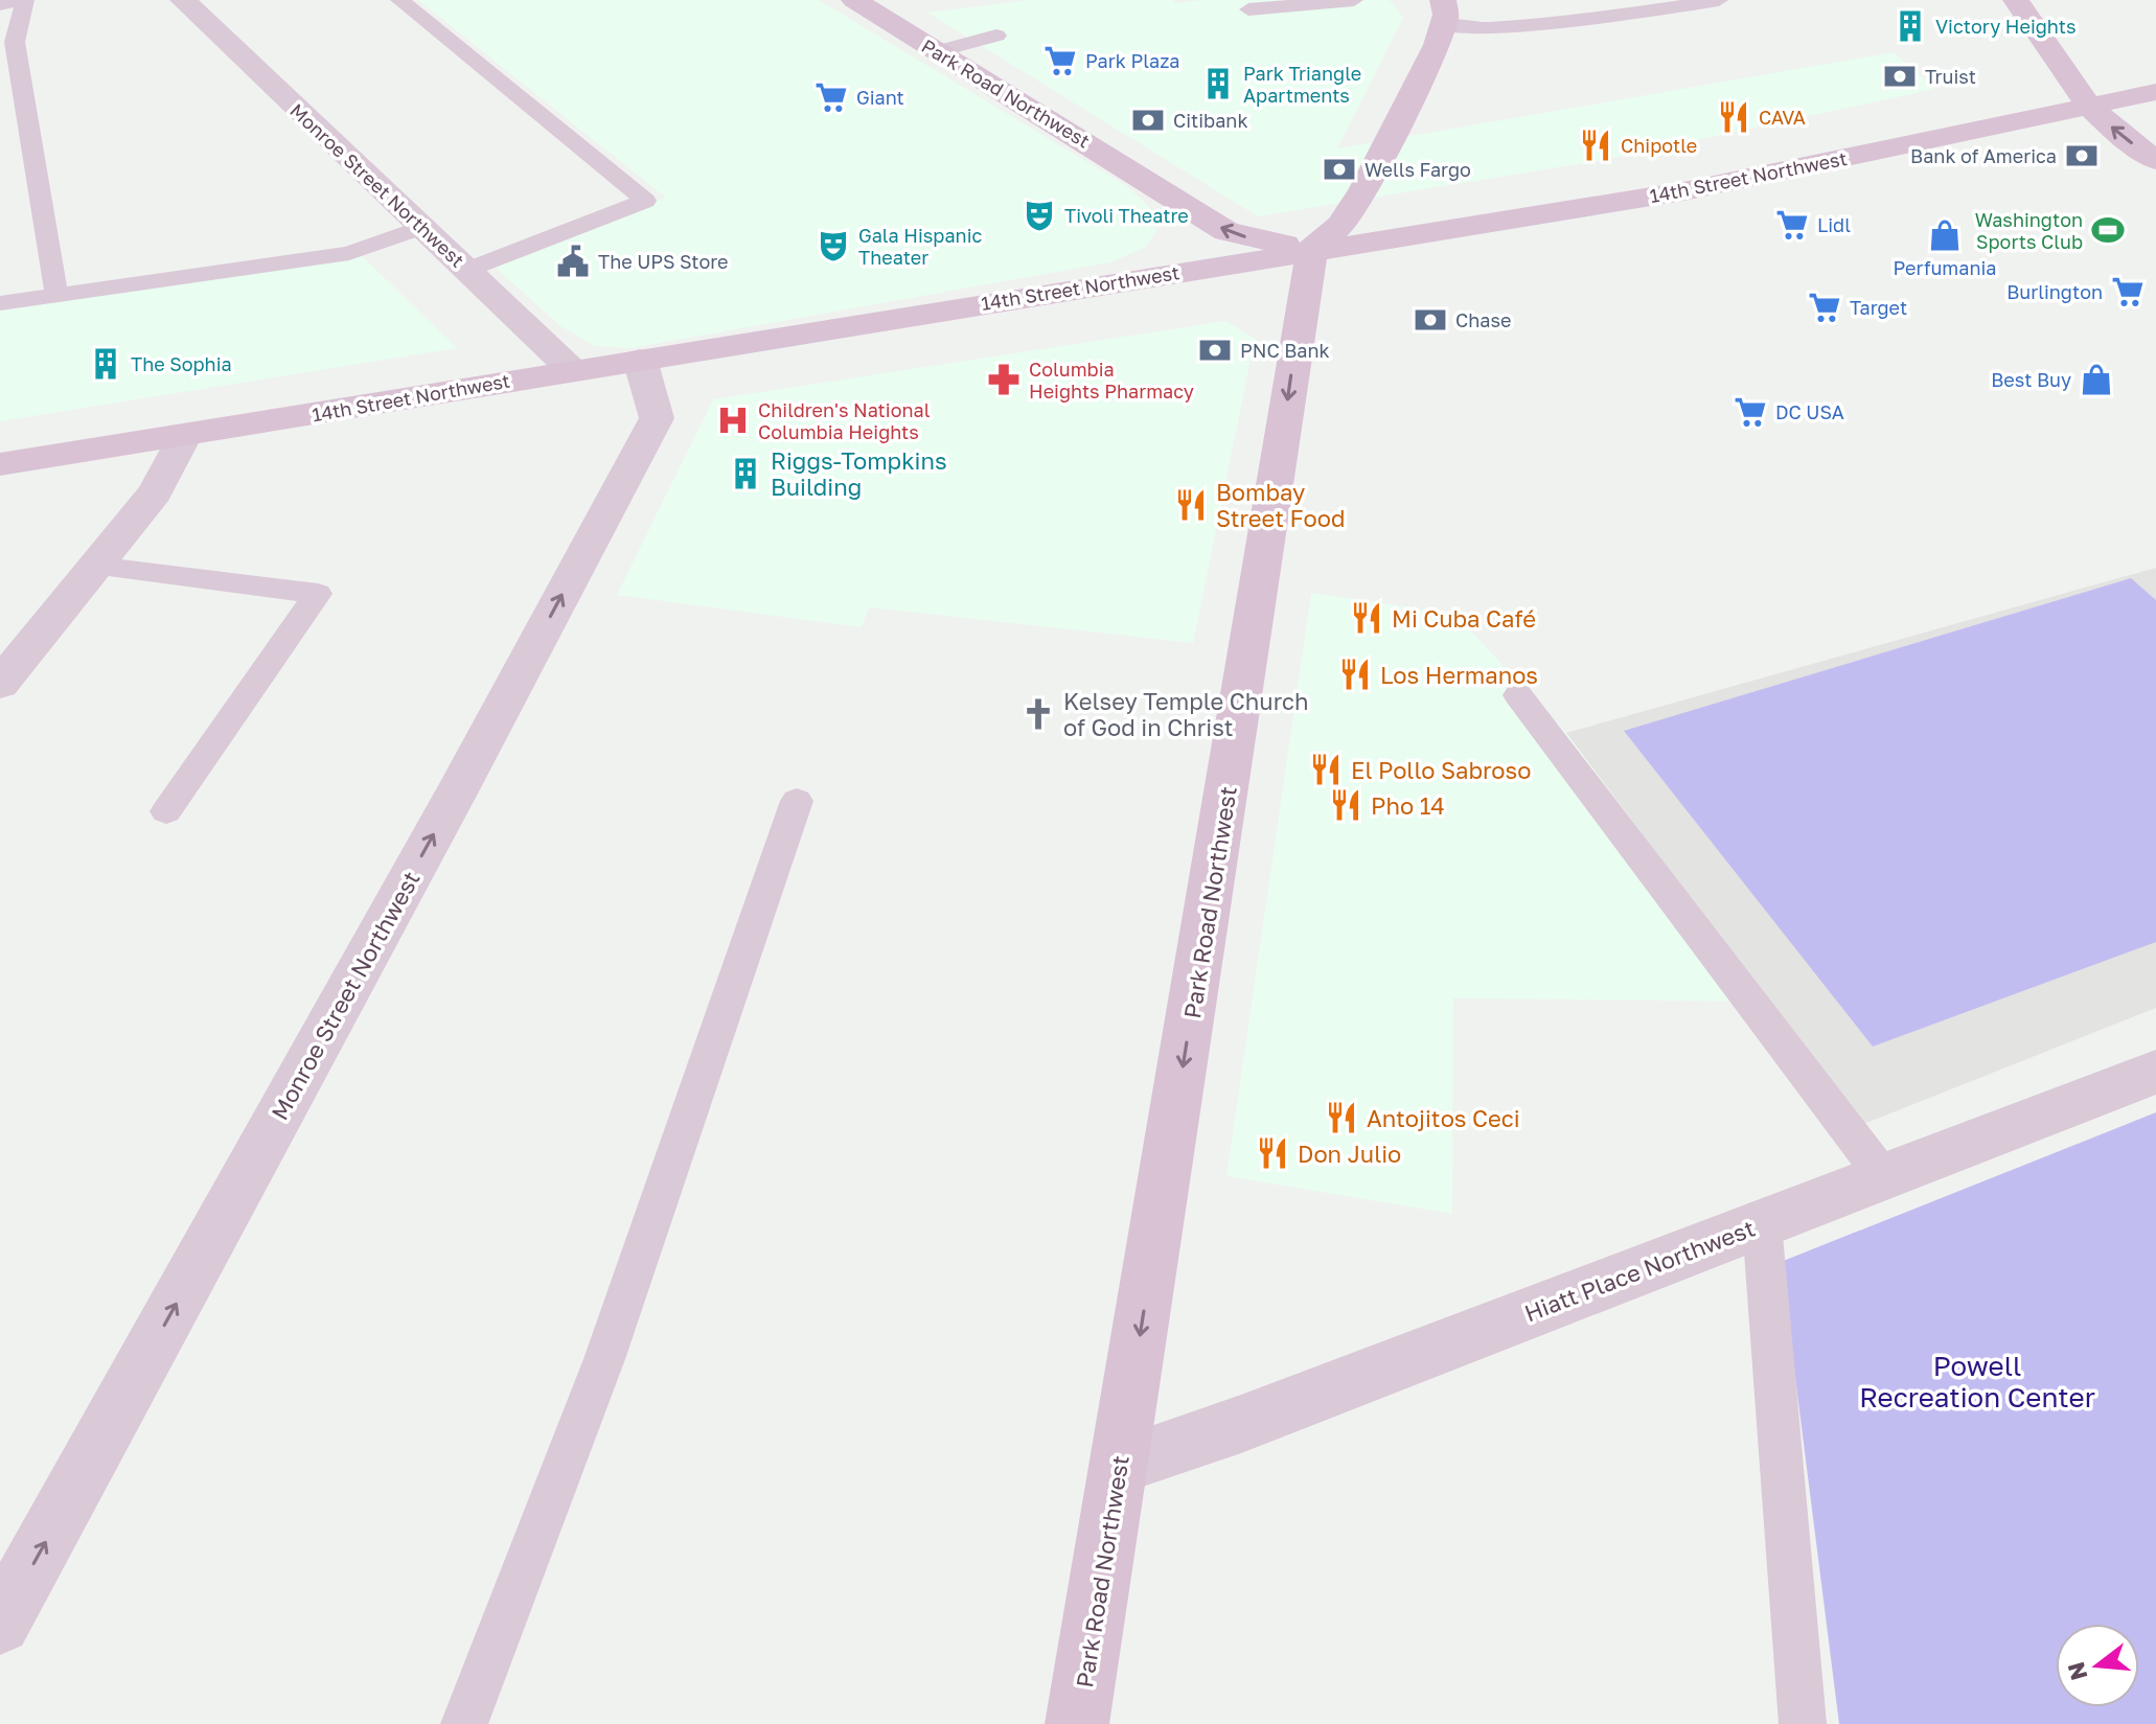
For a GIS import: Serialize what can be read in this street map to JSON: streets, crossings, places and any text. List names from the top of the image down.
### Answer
{
  "streets": {
    "main road": ["Park Road Northwest", "14th Street Northwest"],
    "street": ["Monroe Street Northwest", "Hiatt Place Northwest"]
  },
  "crossings": [
    ["Park Road Northwest", "14th Street Northwest"],
    ["Park Road Northwest", "Hiatt Place Northwest"],
    ["14th Street Northwest", "Monroe Street Northwest"]
  ],
  "one_way": ["Park Road Northwest", "Monroe Street Northwest"],
  "parks": ["Powell Recreation Center"],
  "places": {
    "building": [
      "Victory Heights",
      "Park Triangle Apartments",
      "The Sophia",
      "Riggs-Tompkins Building"
    ],
    "supermarket": [
      "Park Plaza",
      "Giant",
      "Lidl",
      "Burlington",
      "Target",
      "DC USA"
    ],
    "bank": [
      "Truist",
      "Citibank",
      "Bank of America",
      "Wells Fargo",
      "Chase",
      "PNC Bank"
    ],
    "restaurant": [
      "CAVA",
      "Chipotle",
      "Bombay Street Food",
      "Mi Cuba Café",
      "Los Hermanos",
      "El Pollo Sabroso",
      "Pho 14",
      "Antojitos Ceci",
      "Don Julio"
    ],
    "theatre": ["Tivoli Theatre", "Gala Hispanic Theater"],
    "sports": ["Washington Sports Club"],
    "shop": ["Perfumania", "Best Buy"],
    "public building": ["The UPS Store"],
    "pharmacy": ["Columbia Heights Pharmacy"],
    "hospital": ["Children's National Columbia Heights"],
    "church": ["Kelsey Temple Church of God in Christ"]
  },
  "north": "left"
}
